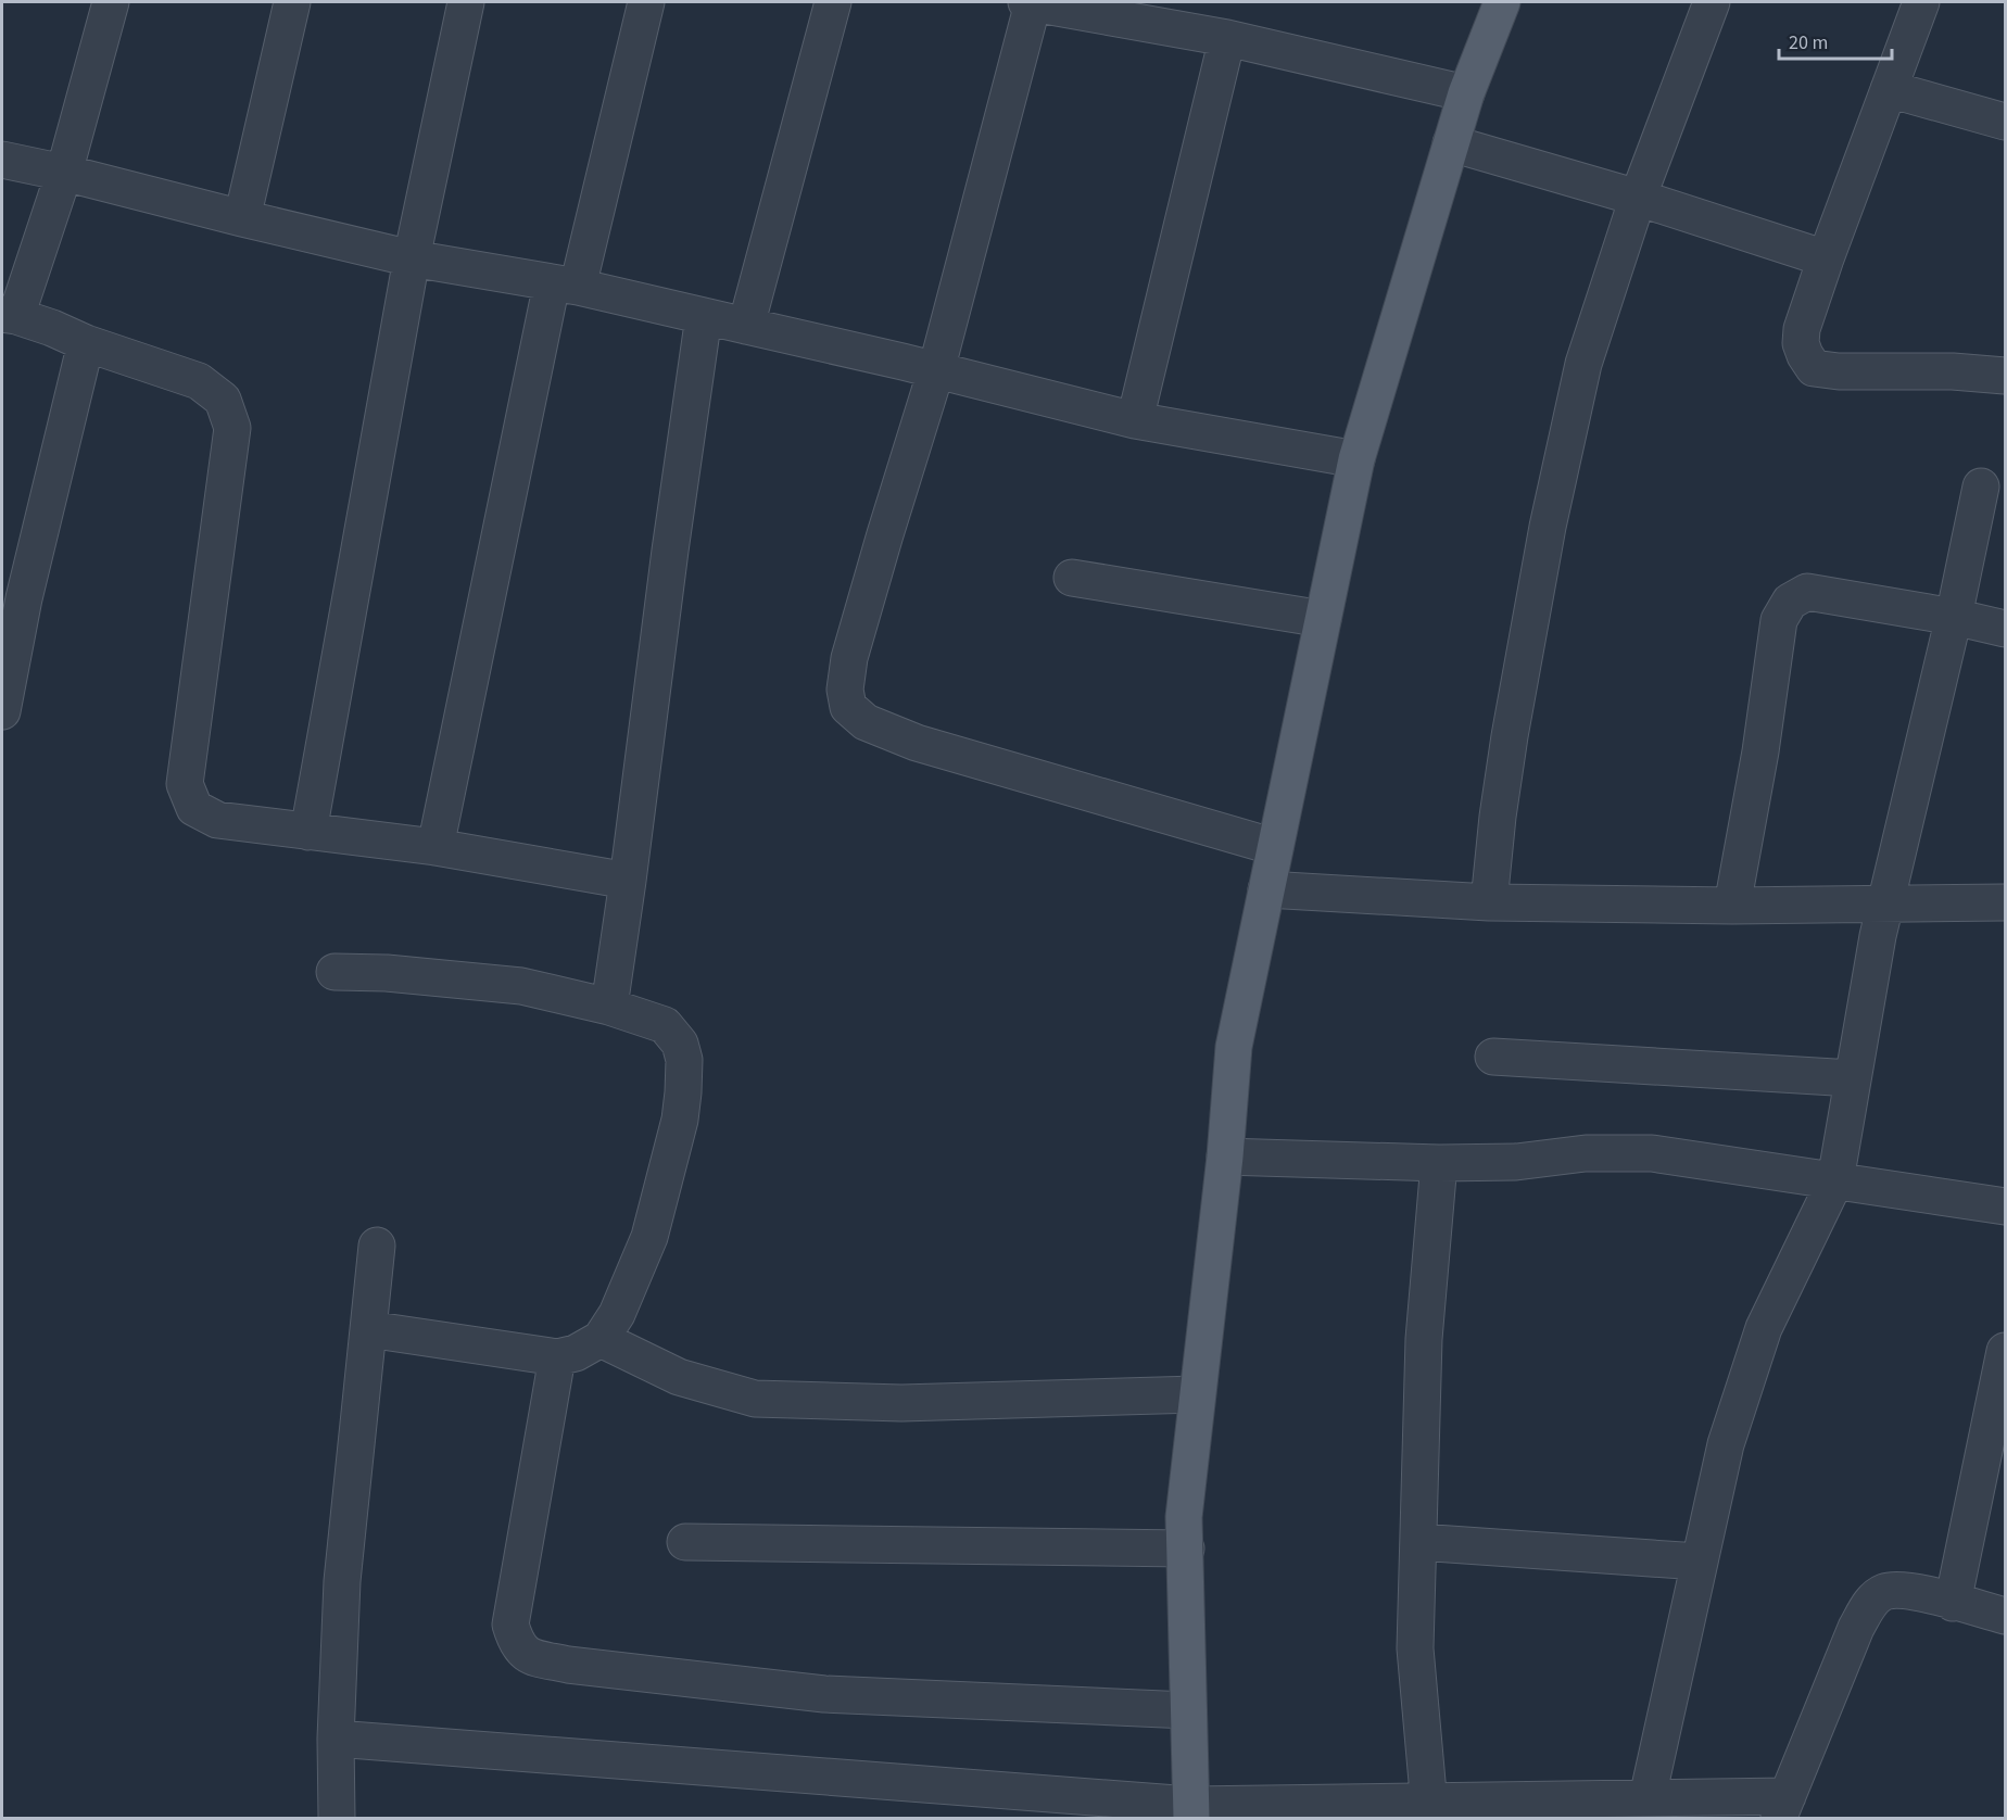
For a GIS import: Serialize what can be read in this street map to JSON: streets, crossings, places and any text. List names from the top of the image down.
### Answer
{
  "scale_bar": "20 m"
}
